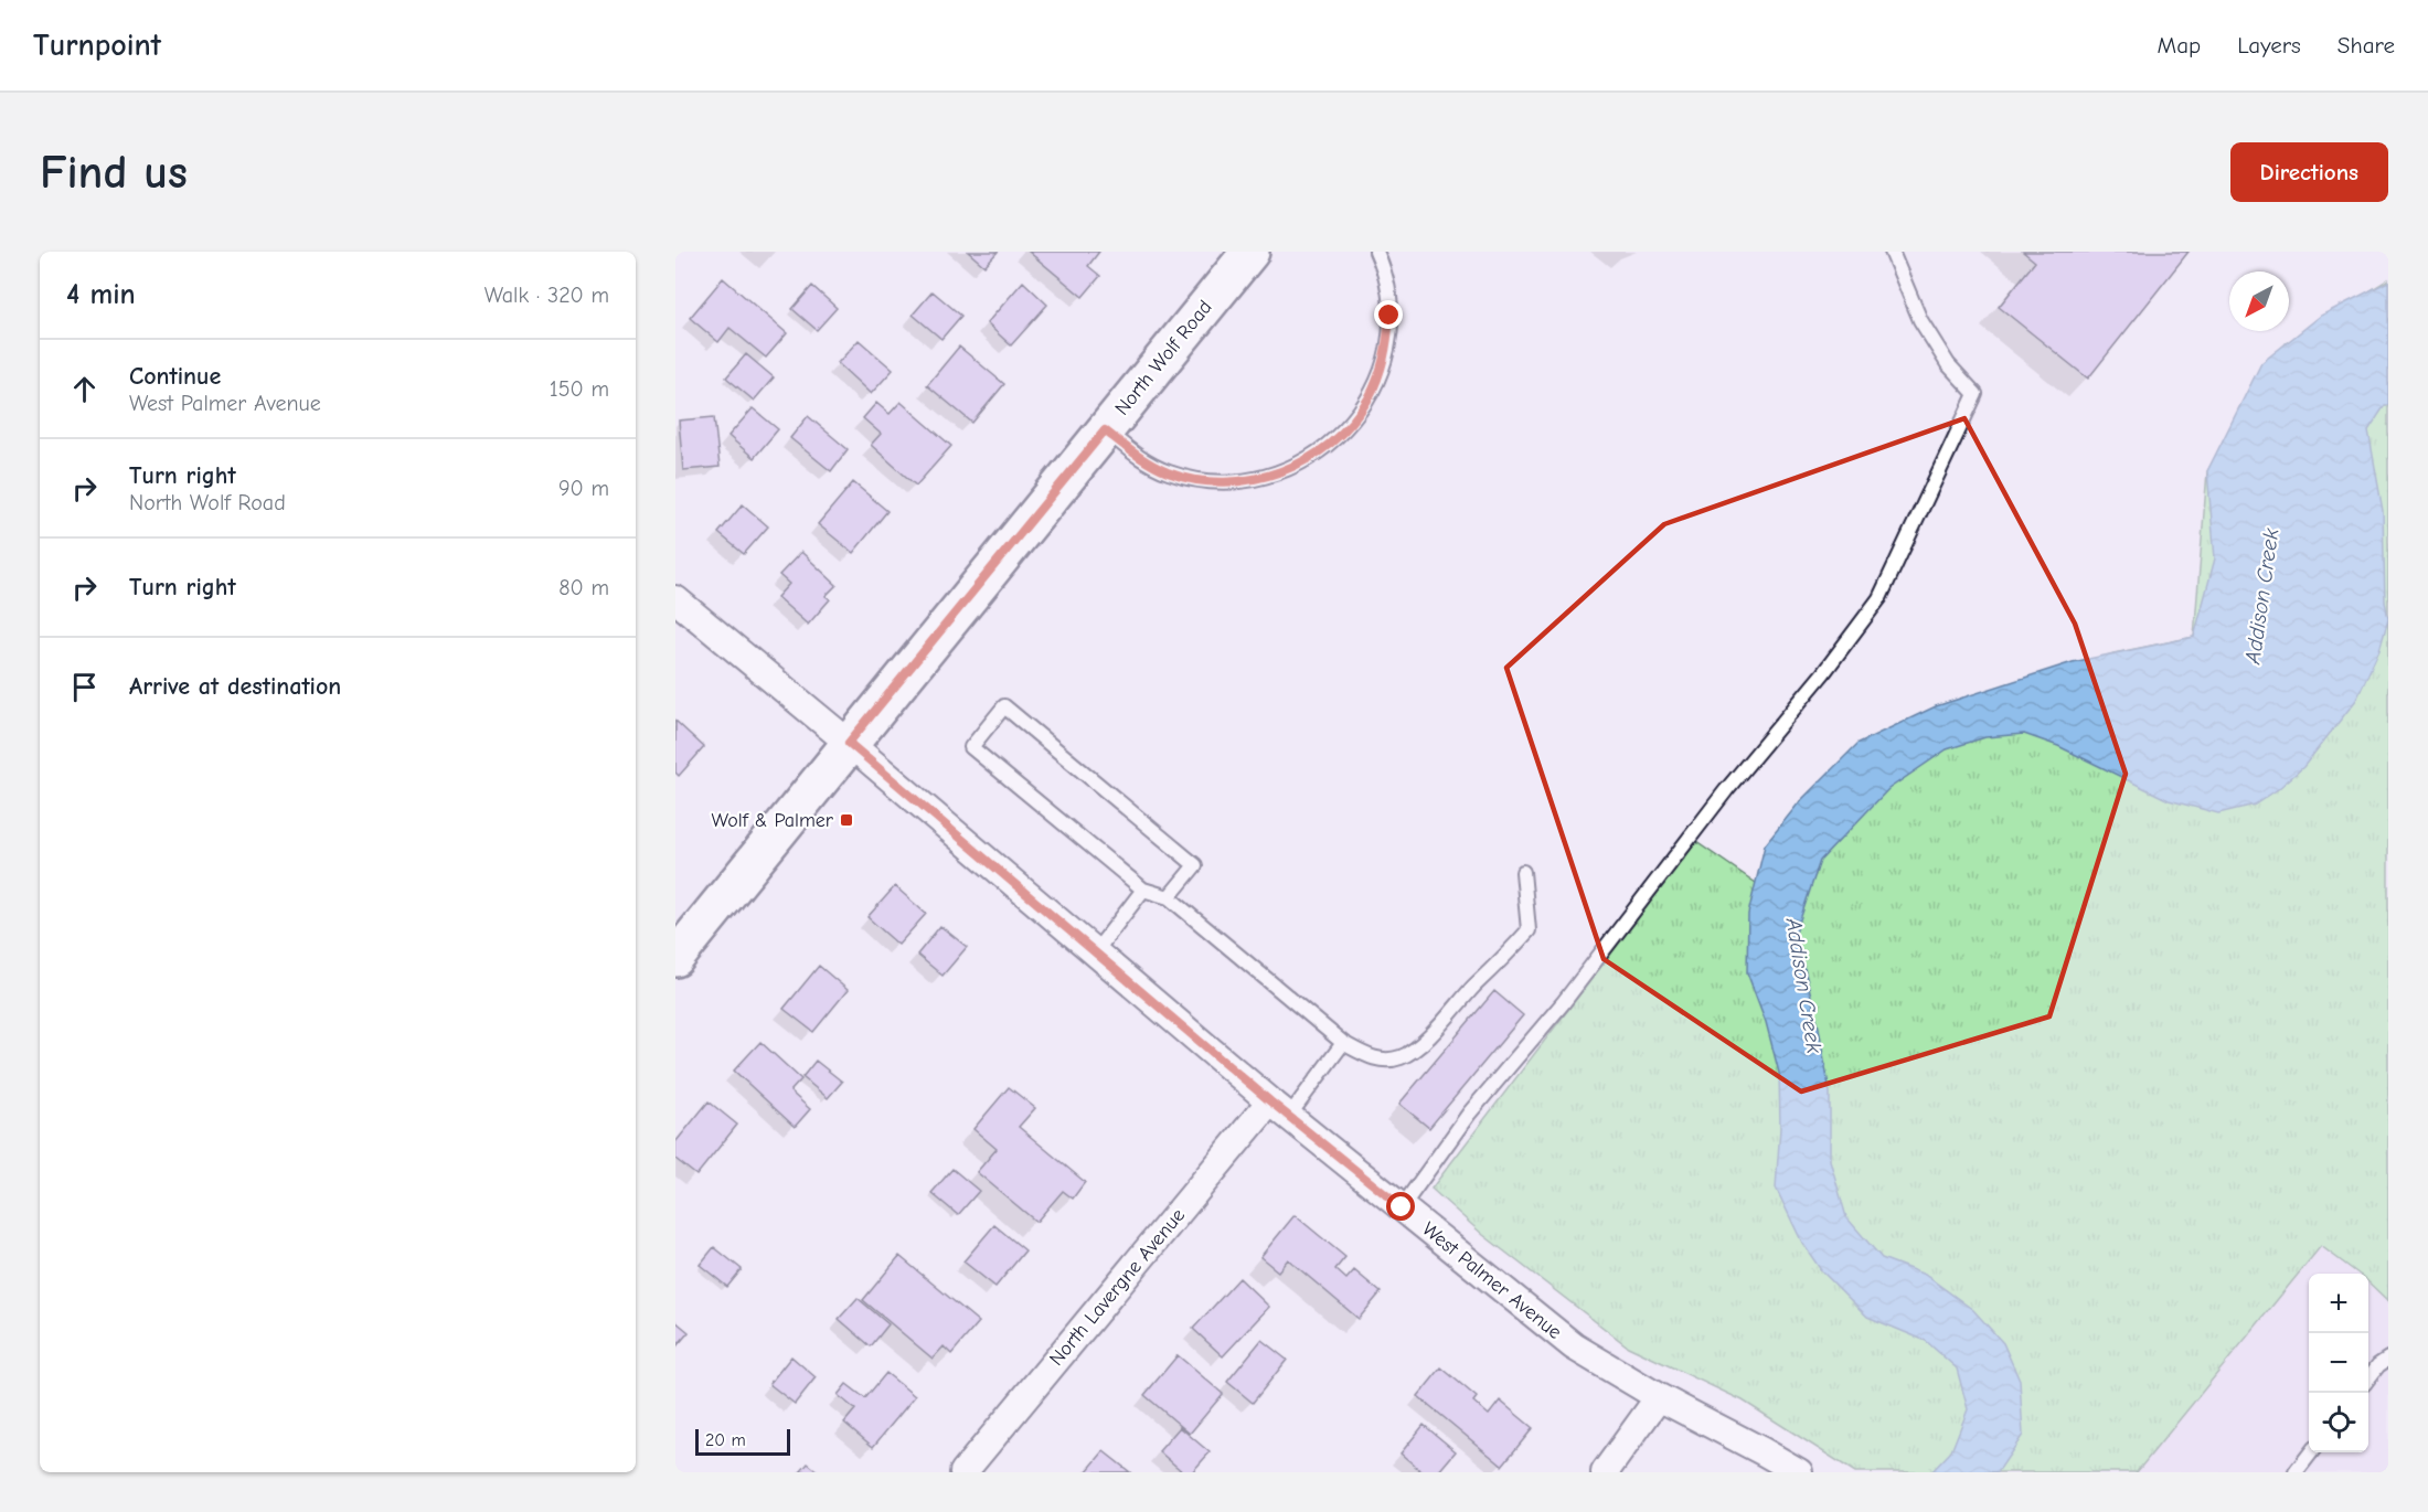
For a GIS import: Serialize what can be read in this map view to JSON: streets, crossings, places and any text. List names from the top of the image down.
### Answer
{
  "streets": {
    "main road": ["North Wolf Road"],
    "street": ["West Palmer Avenue", "North Lavergne Avenue"]
  },
  "crossings": [
    ["North Wolf Road", "West Palmer Avenue"],
    ["West Palmer Avenue", "North Lavergne Avenue"]
  ],
  "water": ["Addison Creek"],
  "places": {
    "transit": ["Wolf & Palmer"]
  },
  "scale_bar": "20 m",
  "north": "bottom left",
  "page": {
    "header": "Turnpoint",
    "nav": ["Map", "Layers", "Share"],
    "buttons": "Directions",
    "title": "Find us",
    "heading": ["4 min", "Walk · 320 m"],
    "list": [
      ["Continue", "West Palmer Avenue", "150 m"],
      ["Turn right", "North Wolf Road", "90 m"],
      ["Turn right", "80 m"],
      "Arrive at destination"
    ],
    "map_buttons": ["+", "−"],
    "scale": "20 m"
  }
}
